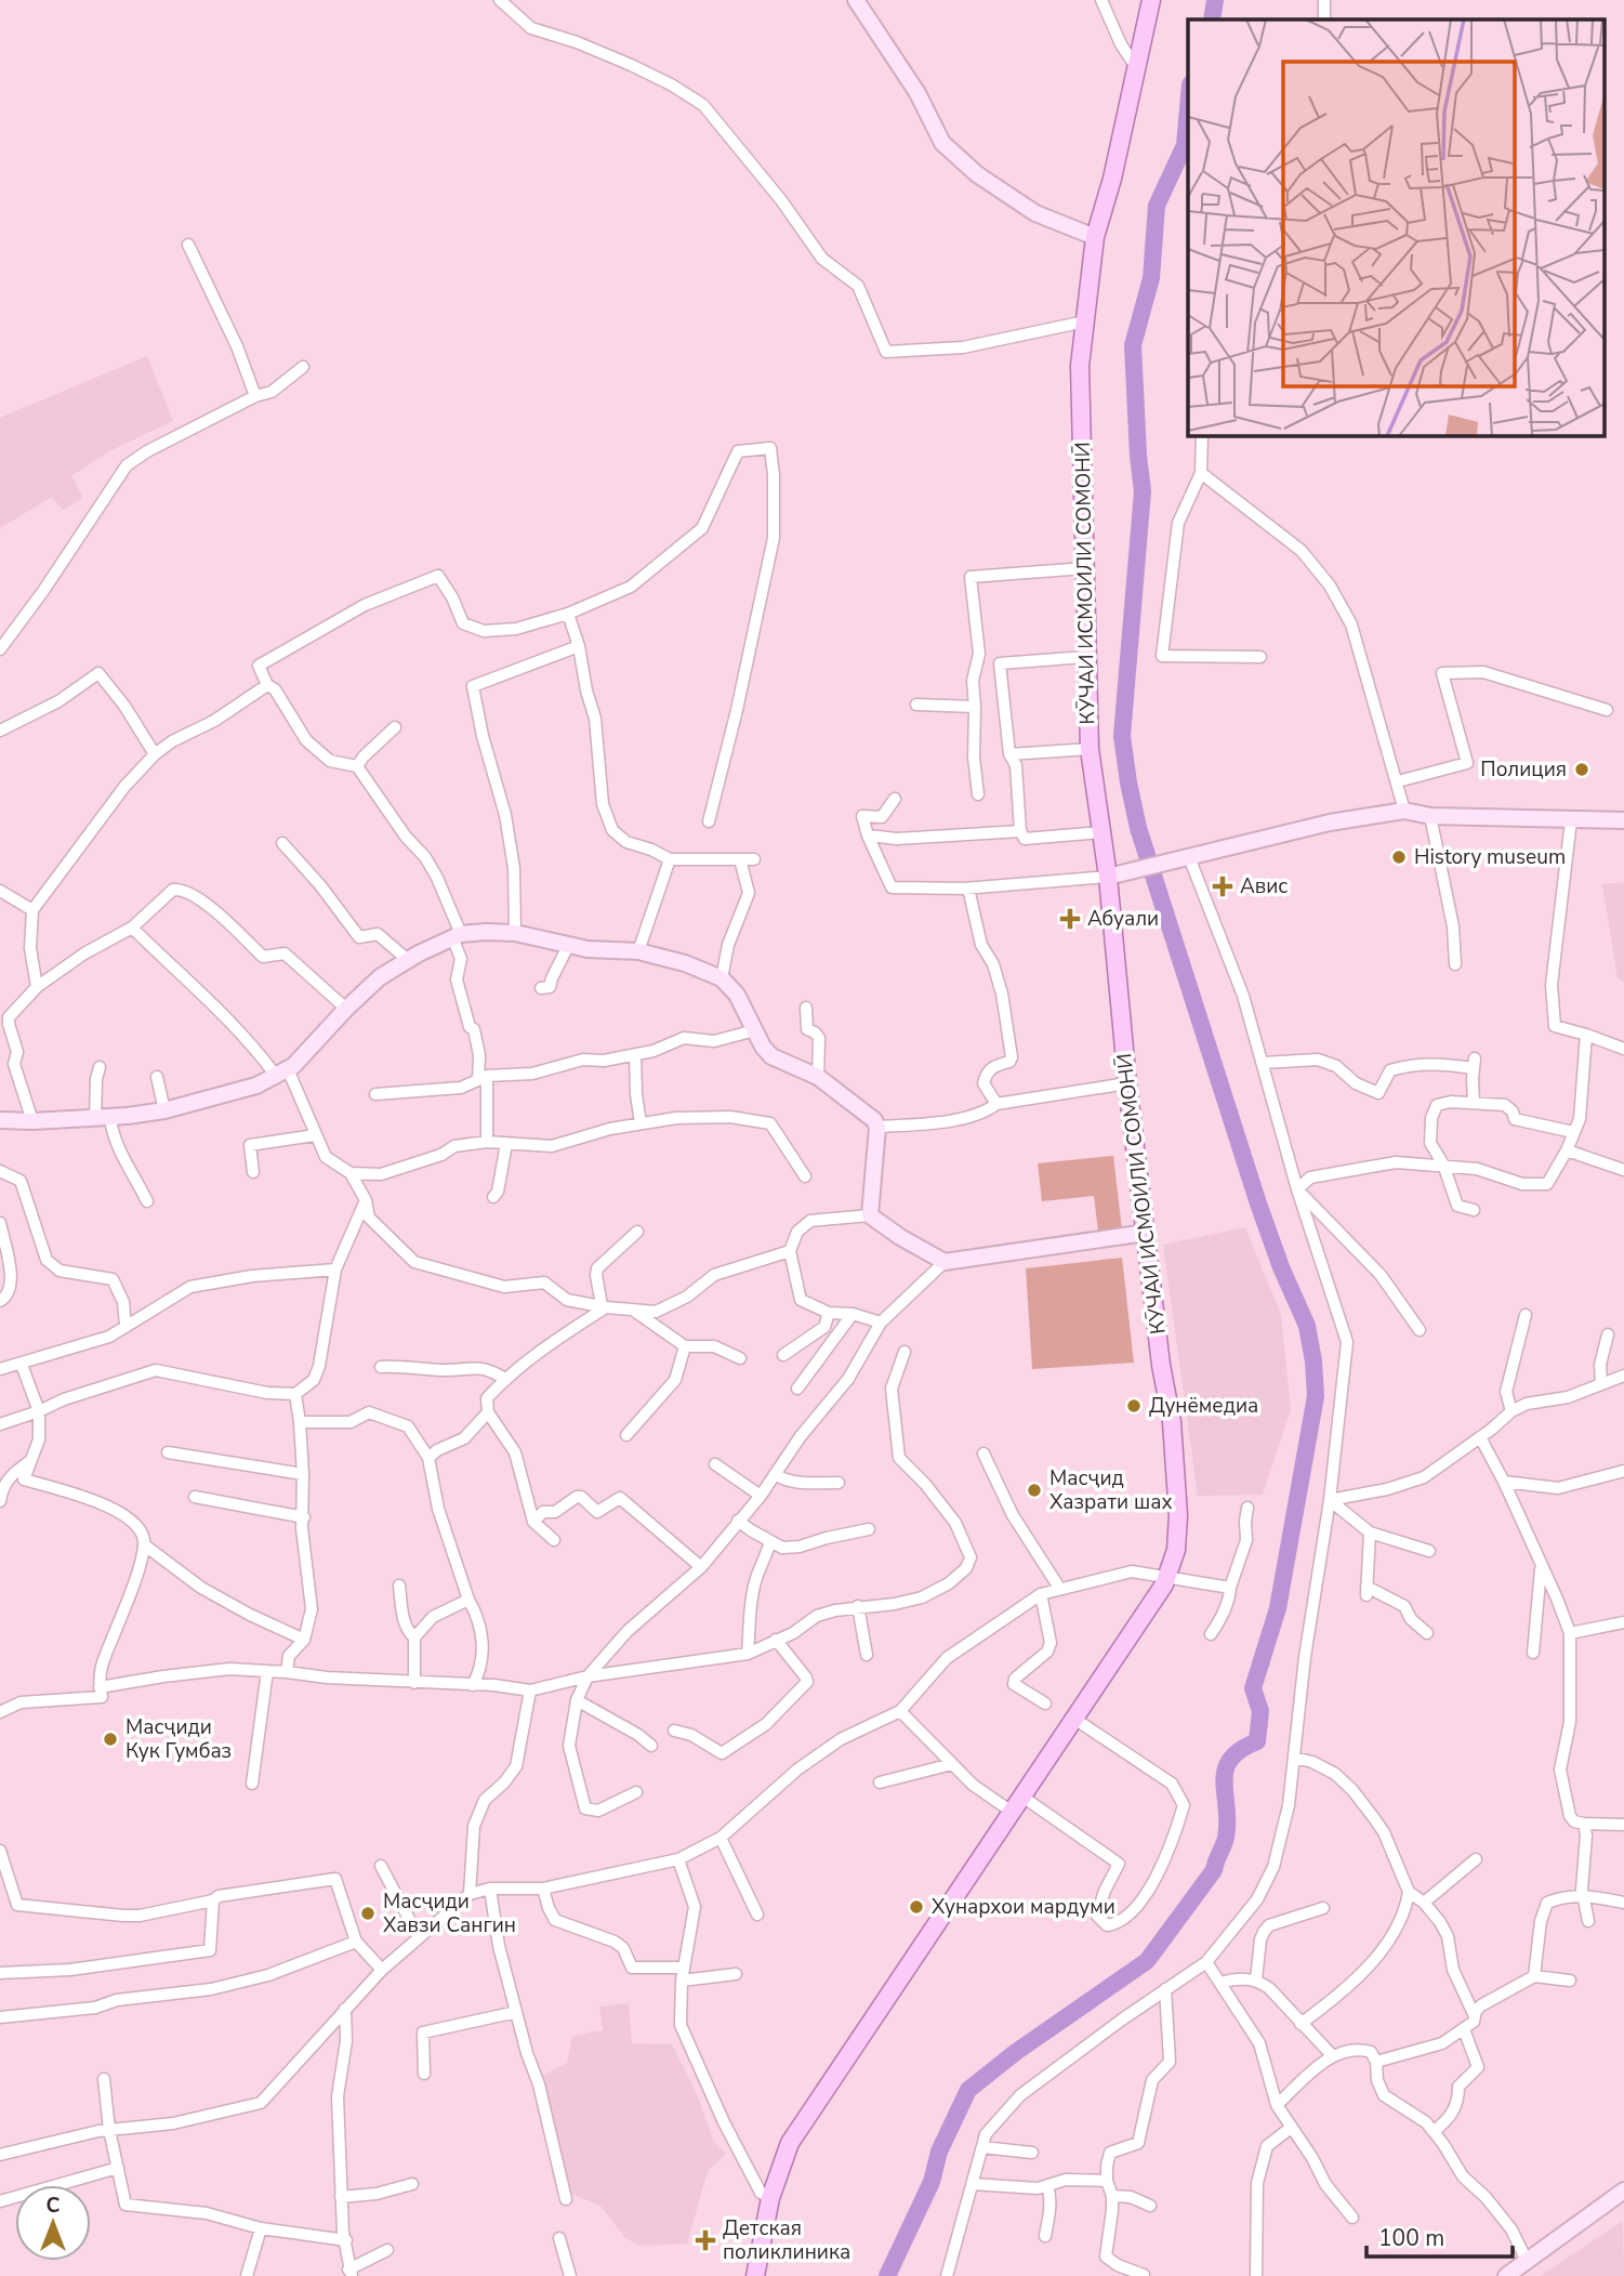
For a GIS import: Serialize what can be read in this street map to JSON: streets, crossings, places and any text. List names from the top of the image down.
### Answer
{
  "streets": {
    "main road": ["КӮЧАИ ИСМОИЛИ СОМОНӢ"]
  },
  "places": {
    "other": [
      "Полиция",
      "History museum",
      "Дунёмедиа",
      "Масҷид Хазрати шах",
      "Масҷиди Кук Гумбаз",
      "Хунархои мардуми",
      "Масҷиди Хавзи Сангин"
    ],
    "health": ["Авис", "Абуали", "Детская поликлиника"]
  },
  "scale_bar": "100 m",
  "north": "top"
}
